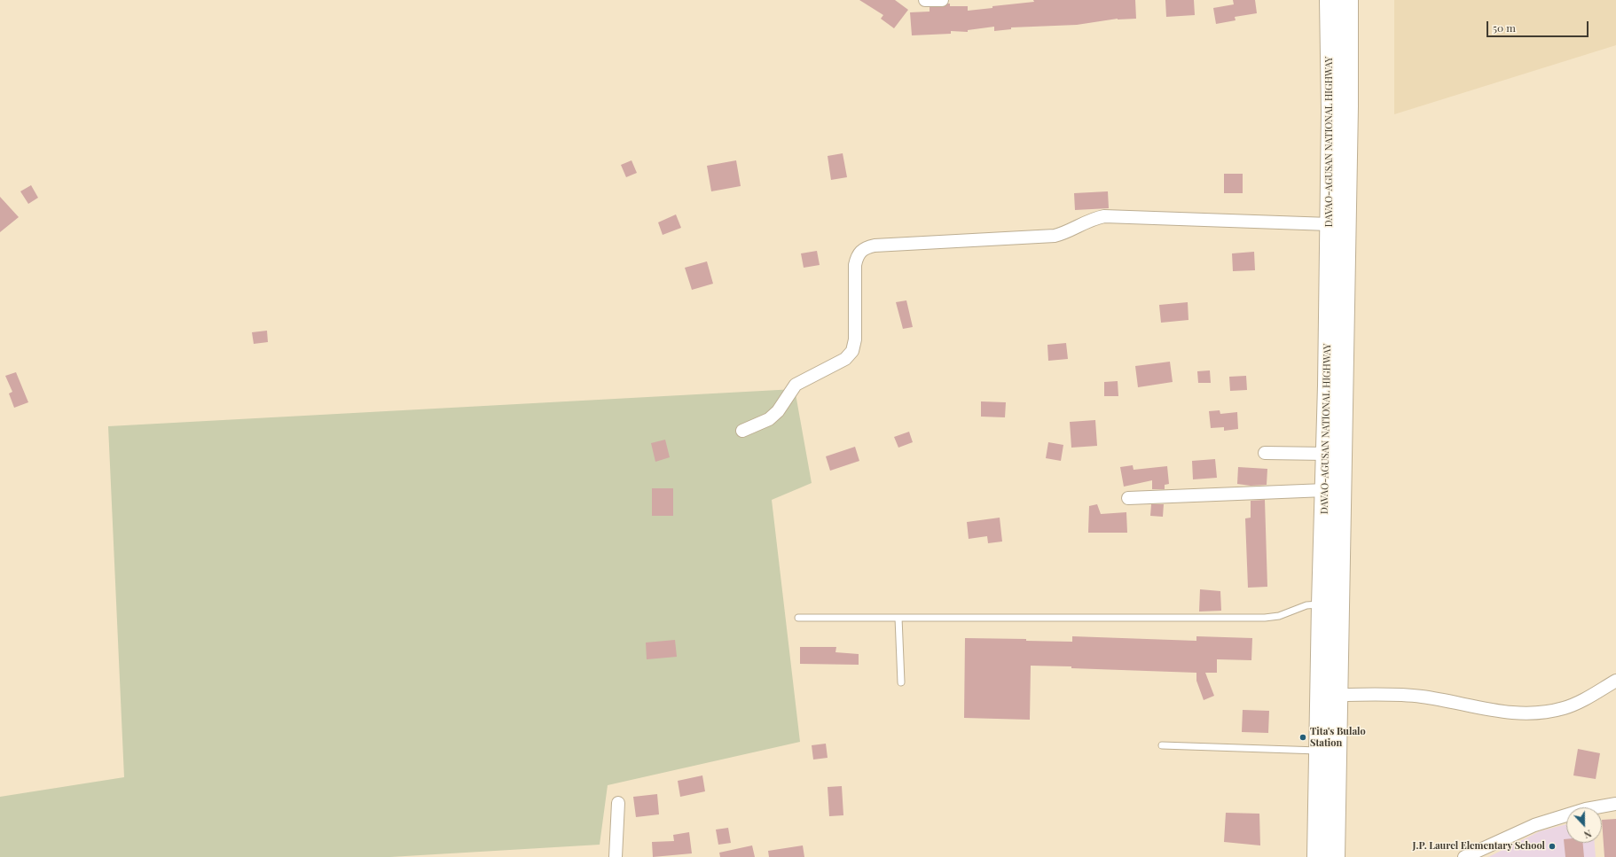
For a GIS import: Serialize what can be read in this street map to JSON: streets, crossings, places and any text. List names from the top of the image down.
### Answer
{
  "streets": {
    "highway": ["DAVAO-AGUSAN NATIONAL HIGHWAY"]
  },
  "places": ["Tita's Bulalo Station", "J.P. Laurel Elementary School"],
  "scale_bar": "50 m",
  "north": "bottom"
}
